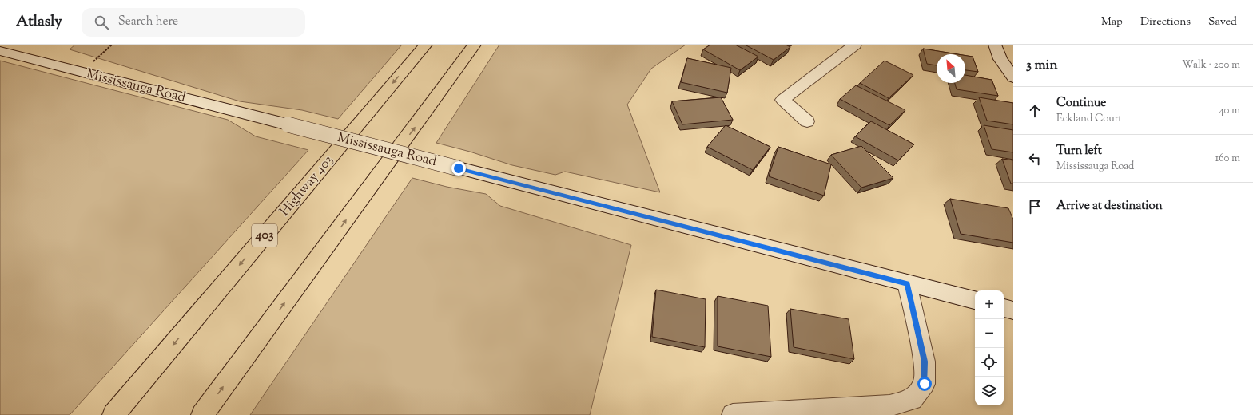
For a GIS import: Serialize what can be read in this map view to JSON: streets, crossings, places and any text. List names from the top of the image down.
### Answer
{
  "streets": {
    "highway": ["Highway 403", "403"],
    "main road": ["Mississauga Road"]
  },
  "north": "top left",
  "page": {
    "header": "Atlasly",
    "search": "Search here",
    "nav": ["Map", "Directions", "Saved"],
    "heading": ["3 min", "Walk · 200 m"],
    "list": [
      ["Continue", "Eckland Court", "40 m"],
      ["Turn left", "Mississauga Road", "160 m"],
      "Arrive at destination"
    ],
    "map_buttons": ["+", "−"]
  }
}
